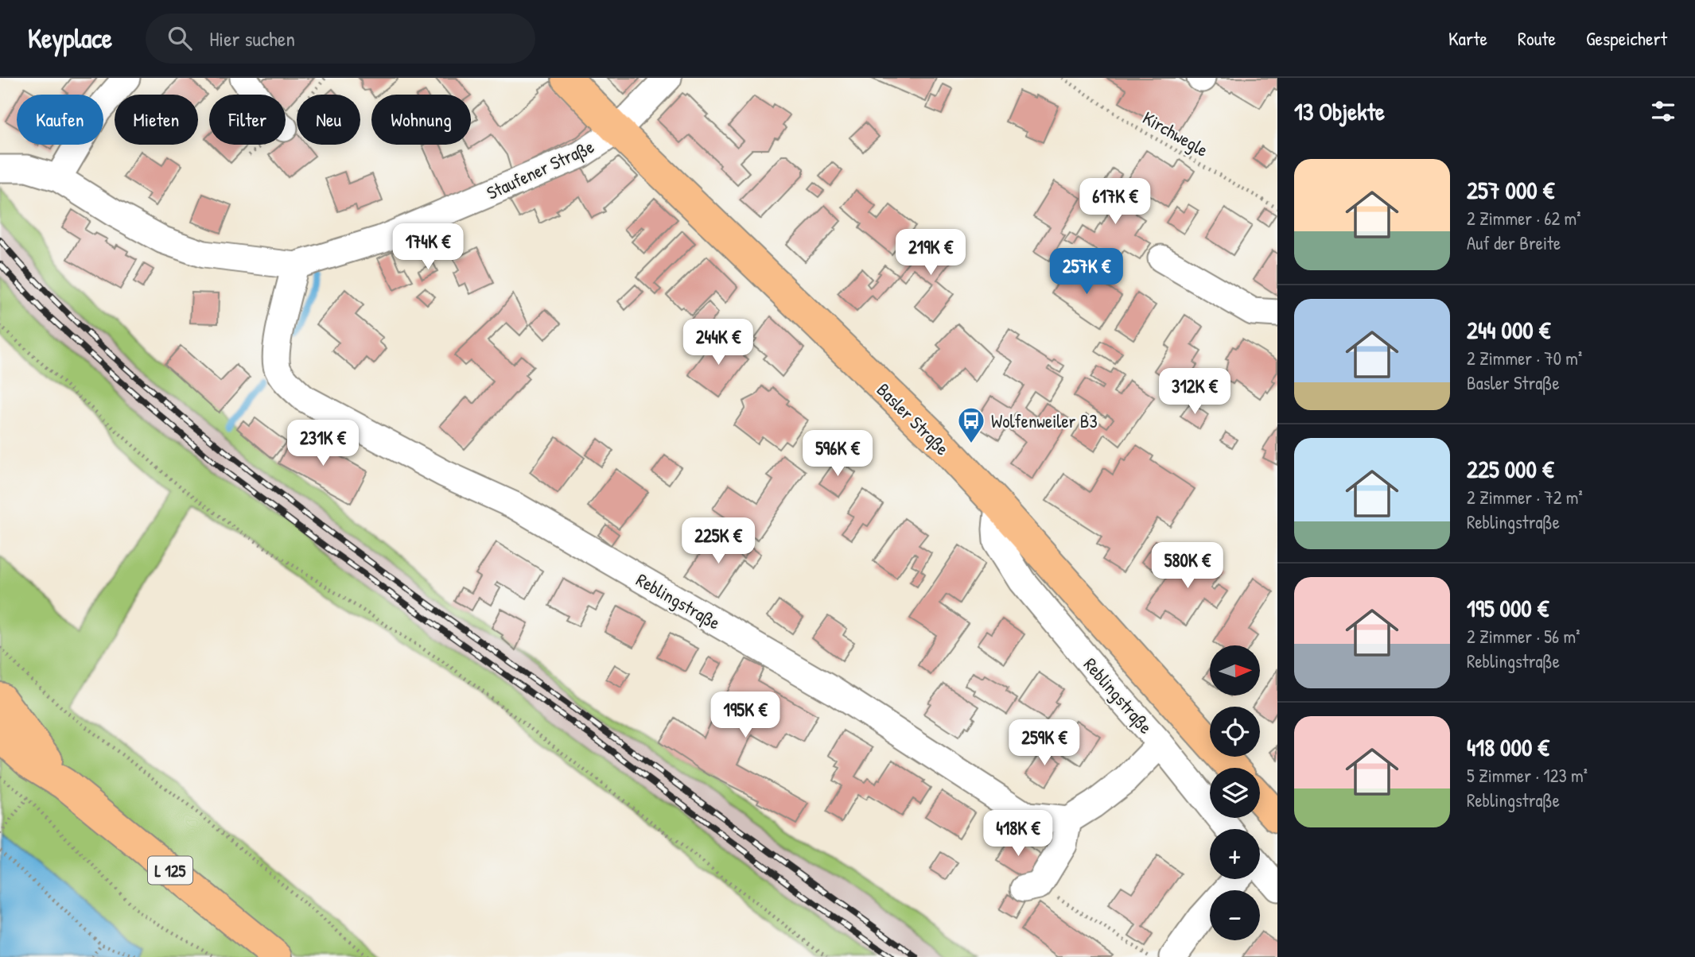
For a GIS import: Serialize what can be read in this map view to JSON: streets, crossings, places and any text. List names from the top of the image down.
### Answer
{
  "streets": {
    "main road": ["Basler Straße", "L 125"],
    "street": ["Staufener Straße", "Reblingstraße"],
    "path": ["Kirchwegle"]
  },
  "crossings": [
    ["Staufener Straße", "Basler Straße"],
    ["Staufener Straße", "Reblingstraße"],
    ["Basler Straße", "Reblingstraße"]
  ],
  "places": {
    "bus stop": ["Wolfenweiler B3"]
  },
  "north": "right",
  "page": {
    "header": "Keyplace",
    "search": "Hier suchen",
    "nav": ["Karte", "Route", "Gespeichert"],
    "heading": "13 Objekte",
    "chip": [
      "Kaufen",
      "Mieten",
      "Filter",
      "Neu",
      "Wohnung"
    ],
    "list": [
      {
        "name": "257 000 €",
        "note": "2 Zimmer · 62 m² · Auf der Breite"
      },
      {
        "name": "244 000 €",
        "note": "2 Zimmer · 70 m² · Basler Straße"
      },
      {
        "name": "225 000 €",
        "note": "2 Zimmer · 72 m² · Reblingstraße"
      },
      {
        "name": "195 000 €",
        "note": "2 Zimmer · 56 m² · Reblingstraße"
      },
      {
        "name": "418 000 €",
        "note": "5 Zimmer · 123 m² · Reblingstraße"
      }
    ],
    "price": [
      "617K €",
      "174K €",
      "219K €",
      "257K €",
      "244K €",
      "312K €",
      "231K €",
      "596K €",
      "225K €",
      "580K €",
      "195K €",
      "259K €",
      "418K €"
    ],
    "map_buttons": ["+", "−"]
  }
}
